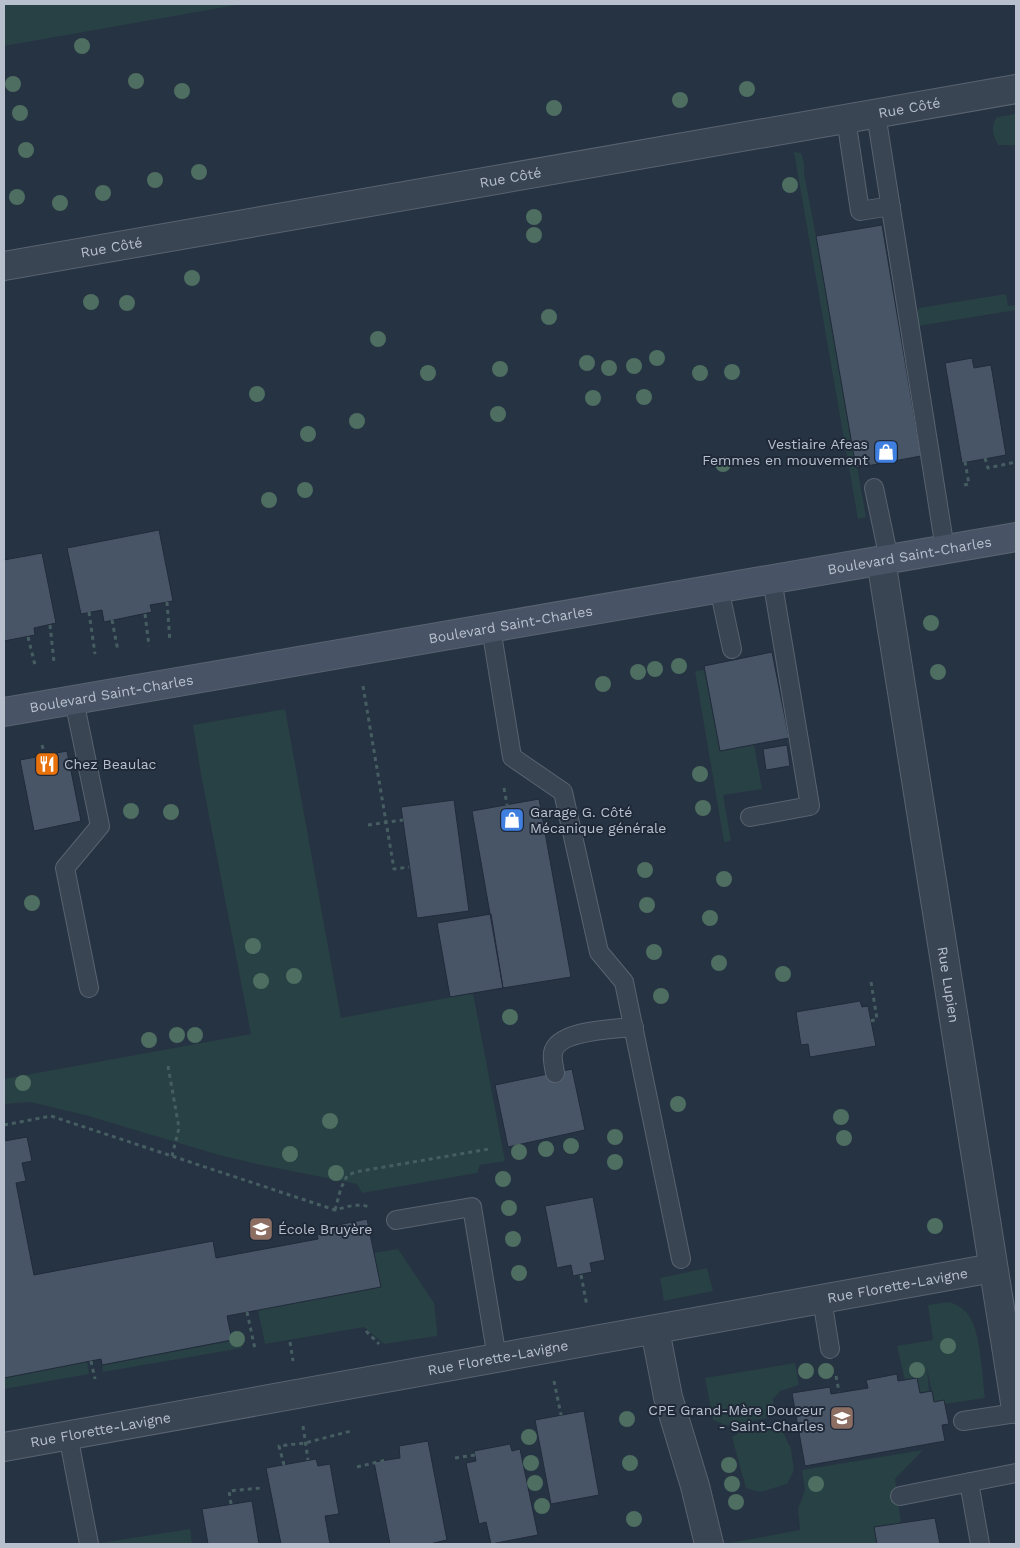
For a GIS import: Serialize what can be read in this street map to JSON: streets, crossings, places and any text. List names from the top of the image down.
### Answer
{
  "streets": {
    "street": [
      "Rue Côté",
      "Boulevard Saint-Charles",
      "Rue Lupien",
      "Rue Florette-Lavigne"
    ]
  },
  "crossings": [
    ["Boulevard Saint-Charles", "Rue Lupien"],
    ["Rue Lupien", "Rue Florette-Lavigne"]
  ],
  "places": {
    "shop": ["Vestiaire Afeas Femmes en mouvement", "Garage G. Côté Mécanique générale"],
    "restaurant": ["Chez Beaulac"],
    "school or university": ["École Bruyère", "CPE Grand-Mère Douceur - Saint-Charles"]
  }
}
